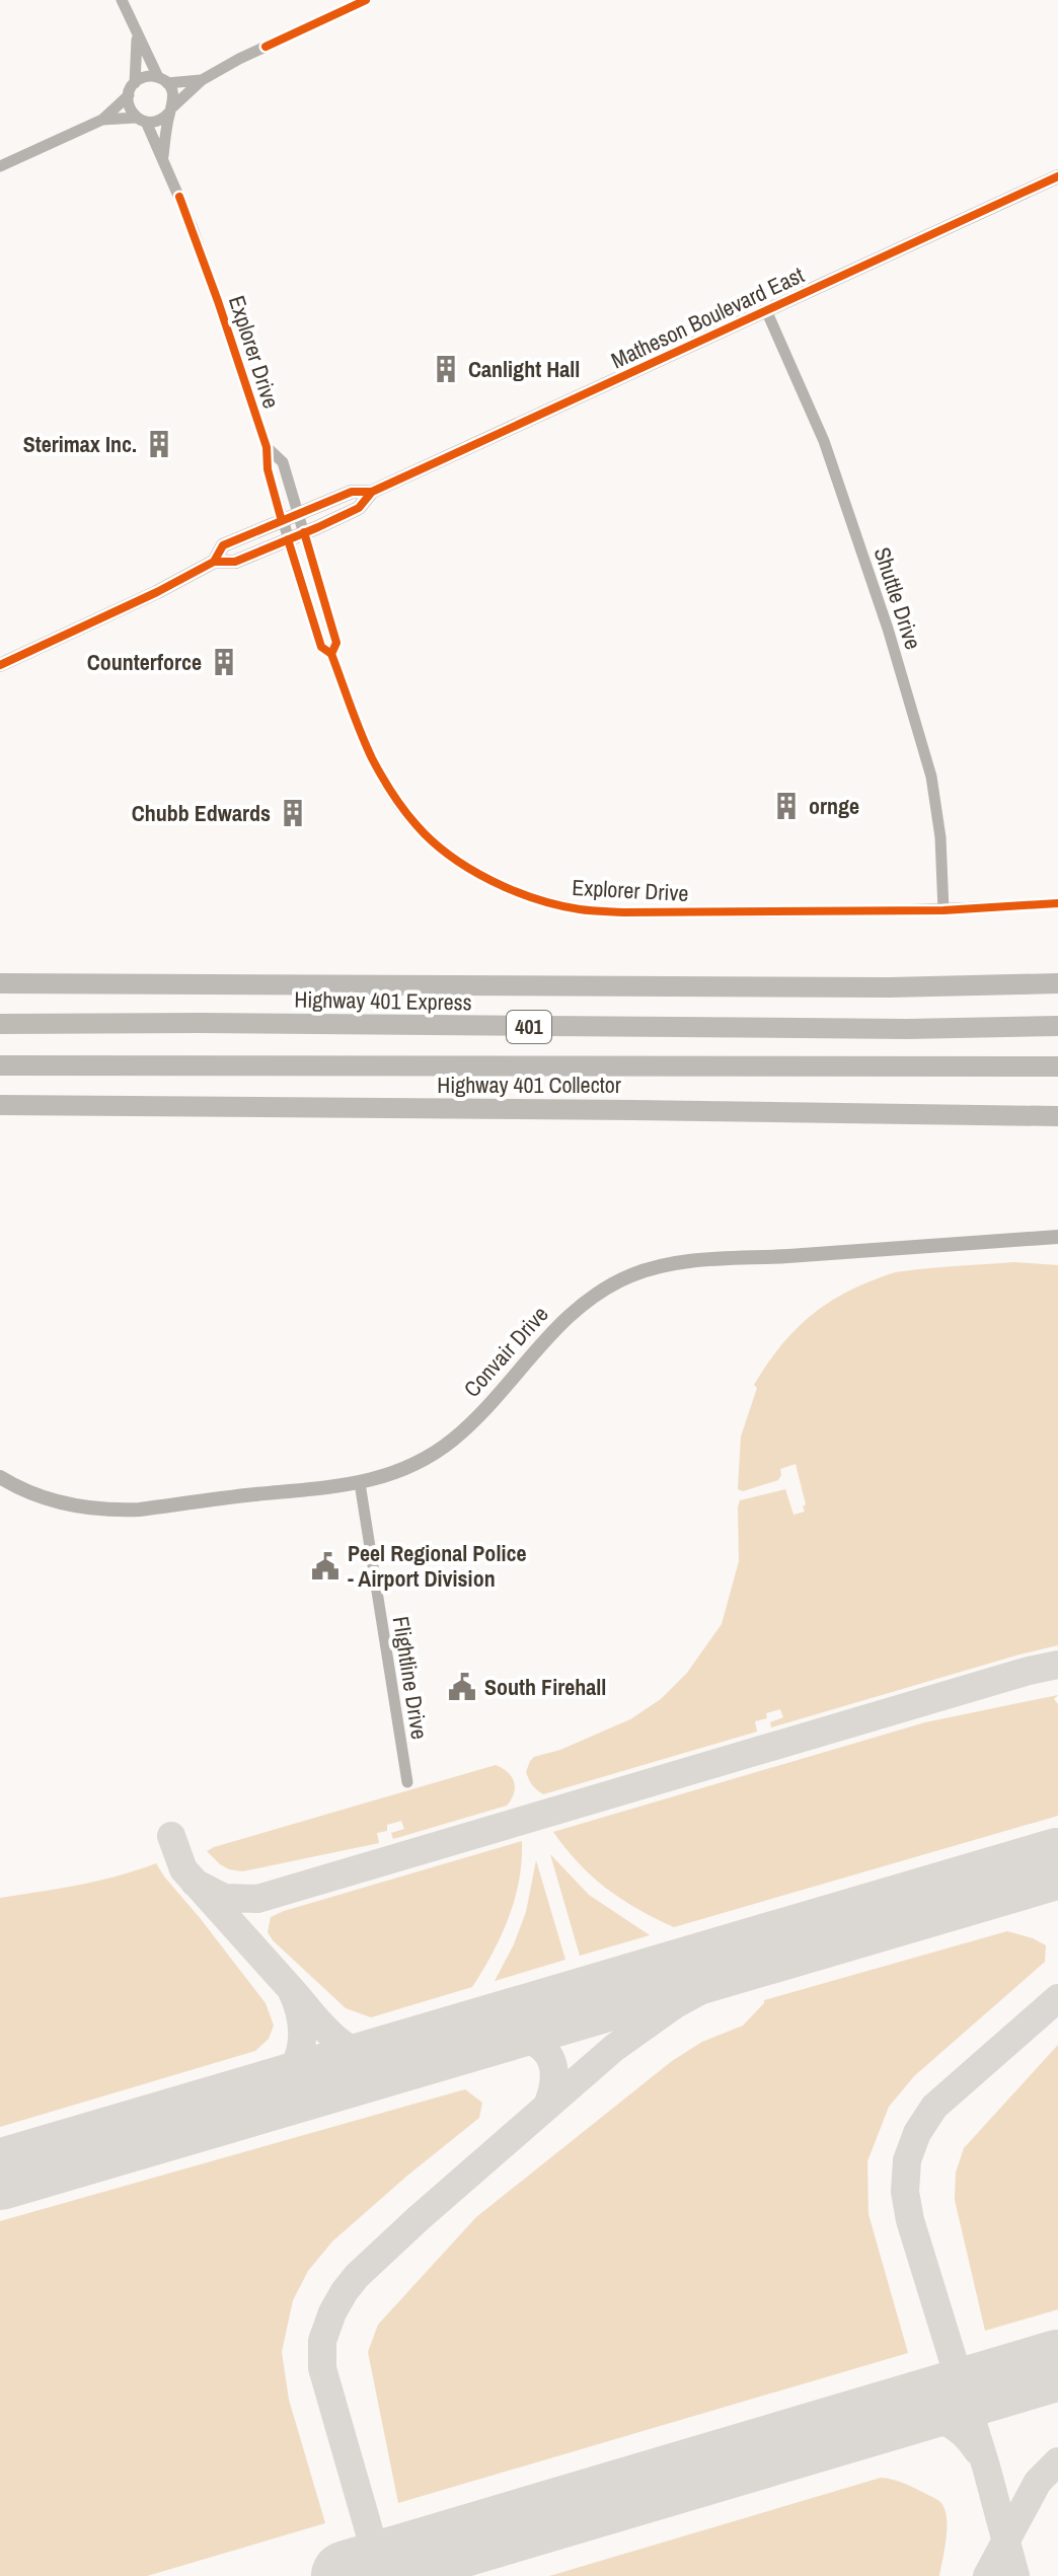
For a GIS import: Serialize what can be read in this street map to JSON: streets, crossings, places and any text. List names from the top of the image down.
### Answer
{
  "streets": {
    "highway": ["Highway 401 Express", "401", "Highway 401 Collector"],
    "street": [
      "Matheson Boulevard East",
      "Explorer Drive",
      "Shuttle Drive",
      "Convair Drive",
      "Flightline Drive"
    ]
  },
  "crossings": [
    ["Matheson Boulevard East", "Explorer Drive"],
    ["Matheson Boulevard East", "Shuttle Drive"],
    ["Explorer Drive", "Shuttle Drive"],
    ["Convair Drive", "Flightline Drive"]
  ],
  "places": {
    "building": [
      "Canlight Hall",
      "Sterimax Inc.",
      "Counterforce",
      "ornge",
      "Chubb Edwards"
    ],
    "public building": ["Peel Regional Police - Airport Division", "South Firehall"]
  }
}
